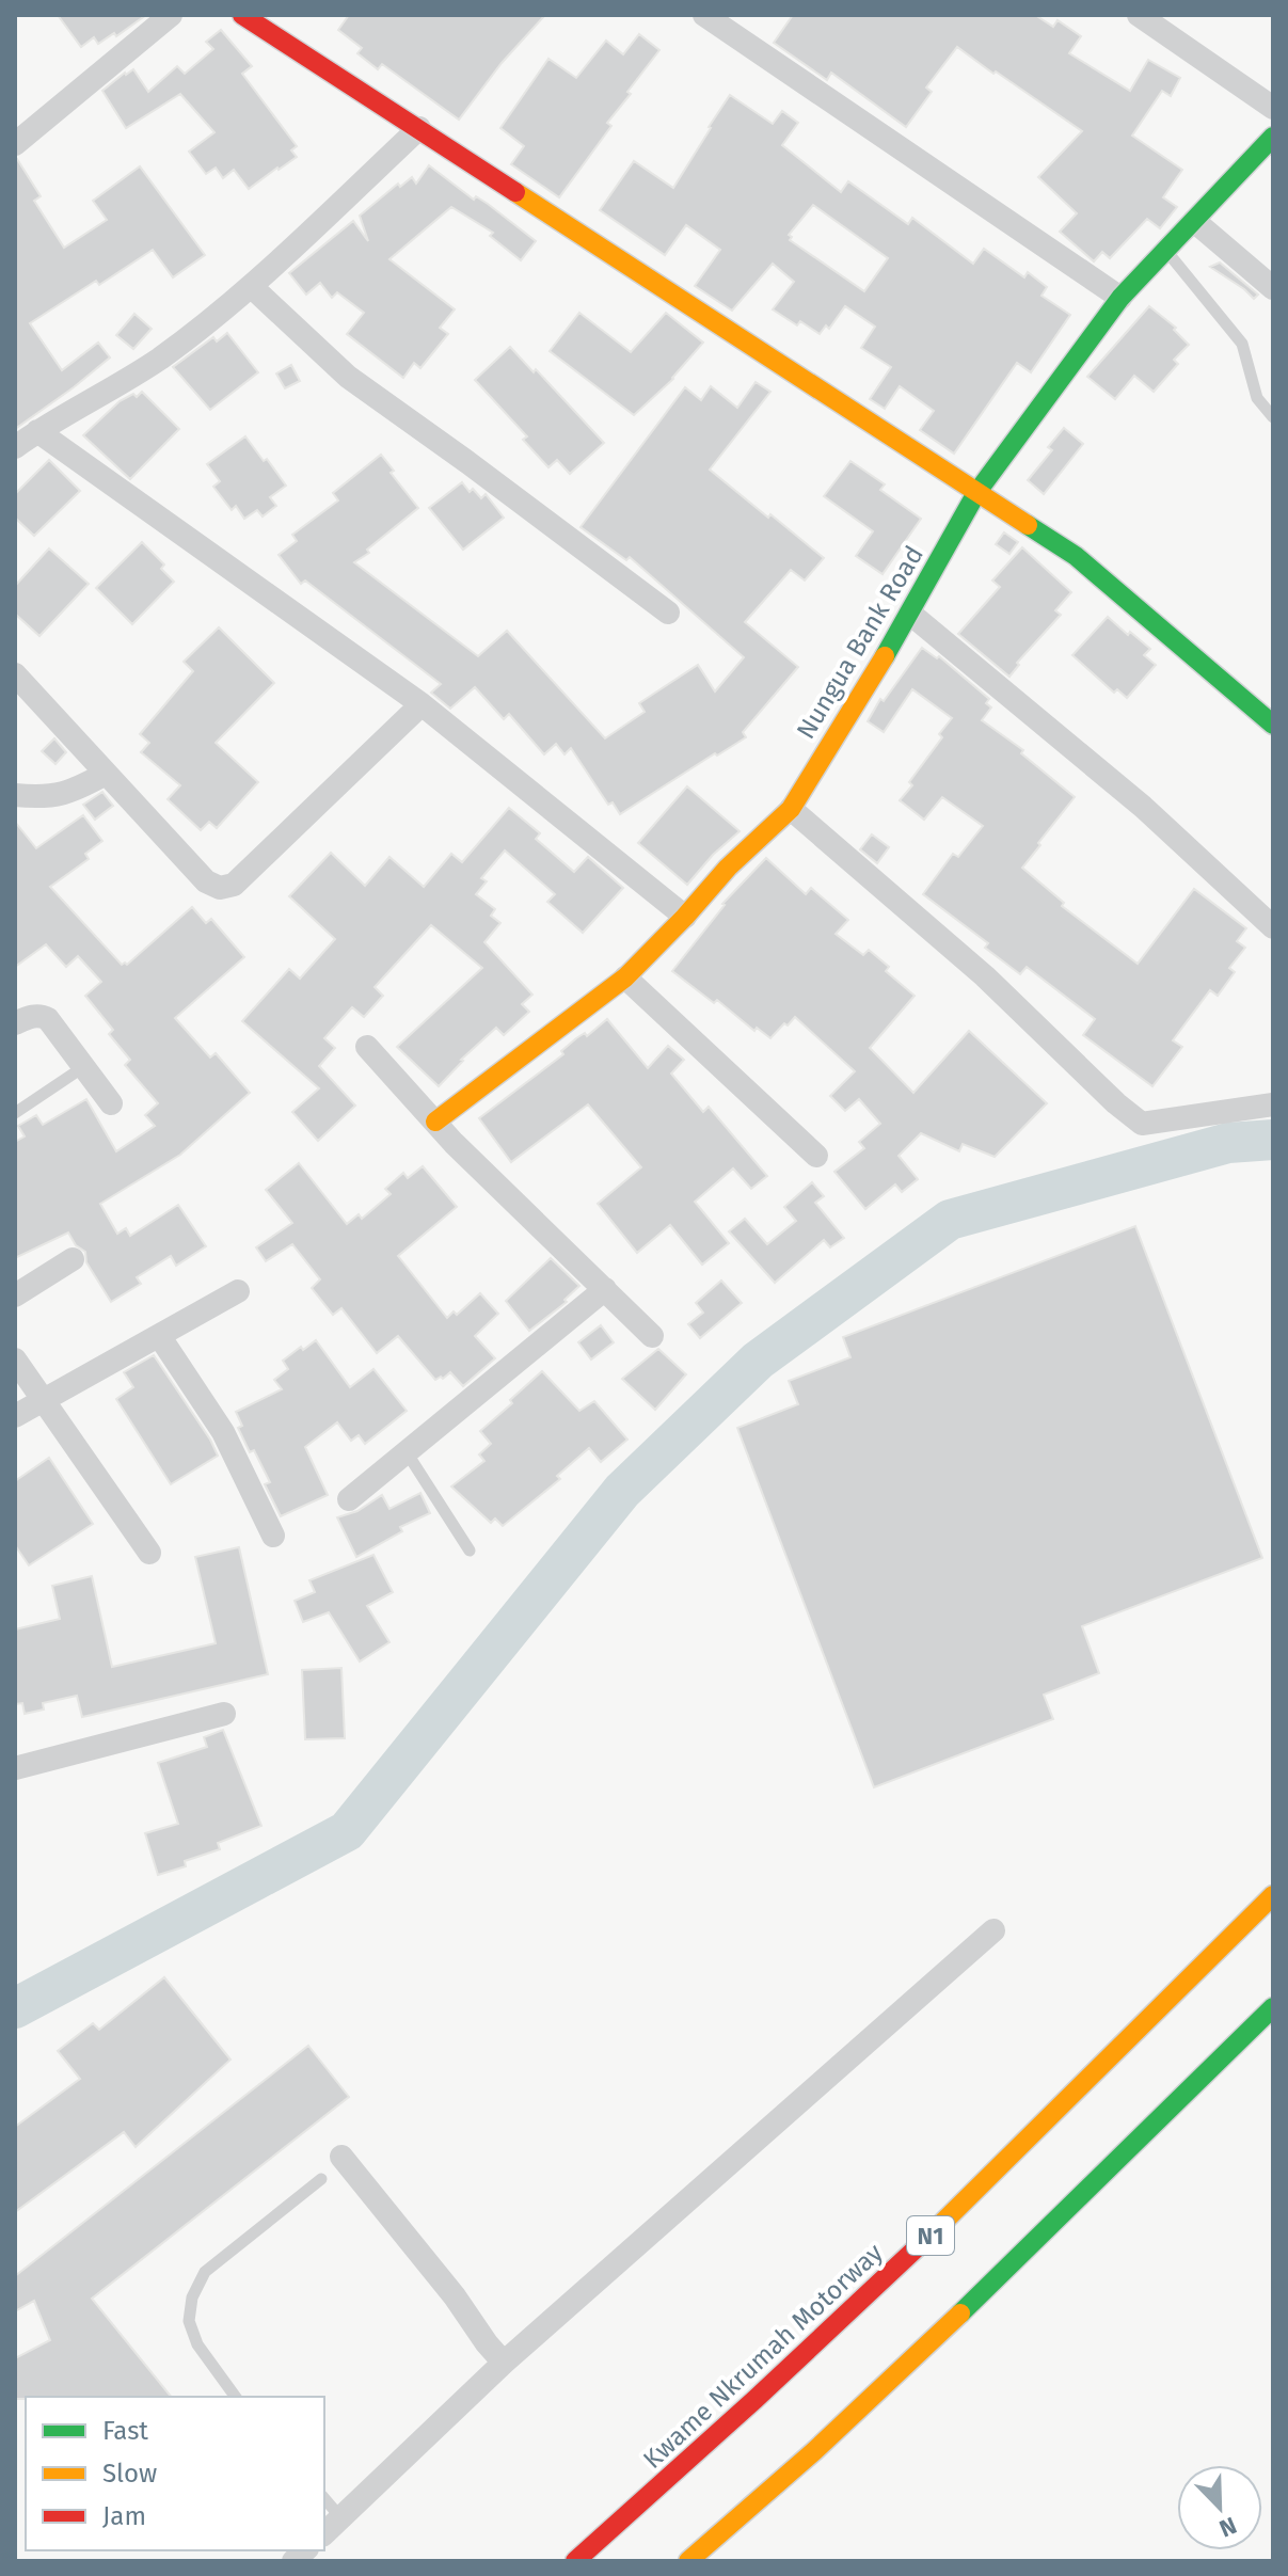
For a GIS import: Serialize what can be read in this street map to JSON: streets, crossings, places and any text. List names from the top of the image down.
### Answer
{
  "streets": {
    "main road": ["Nungua Bank Road", "N1", "Kwame Nkrumah Motorway"]
  },
  "legend": ["Fast", "Slow", "Jam"],
  "north": "bottom right"
}
